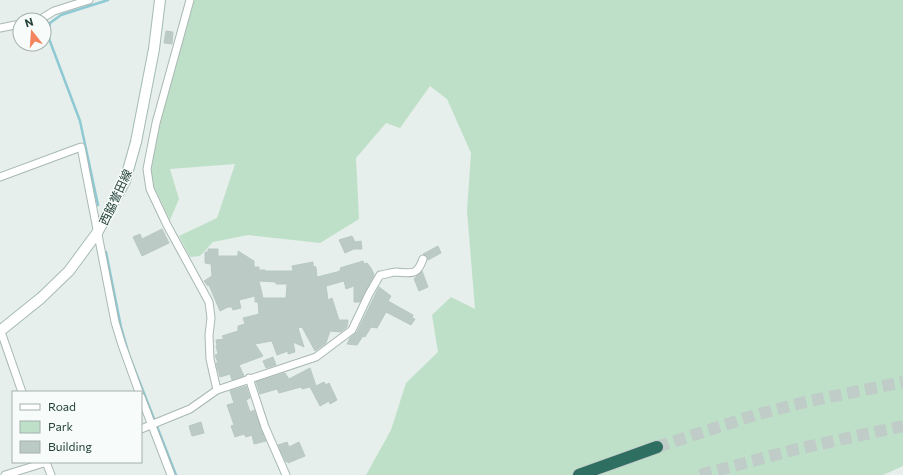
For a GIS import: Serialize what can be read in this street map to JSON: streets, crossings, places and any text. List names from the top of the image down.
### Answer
{
  "streets": {
    "main road": ["西脇誉田線"]
  },
  "legend": ["Road", "Park", "Building"],
  "north": "top"
}
